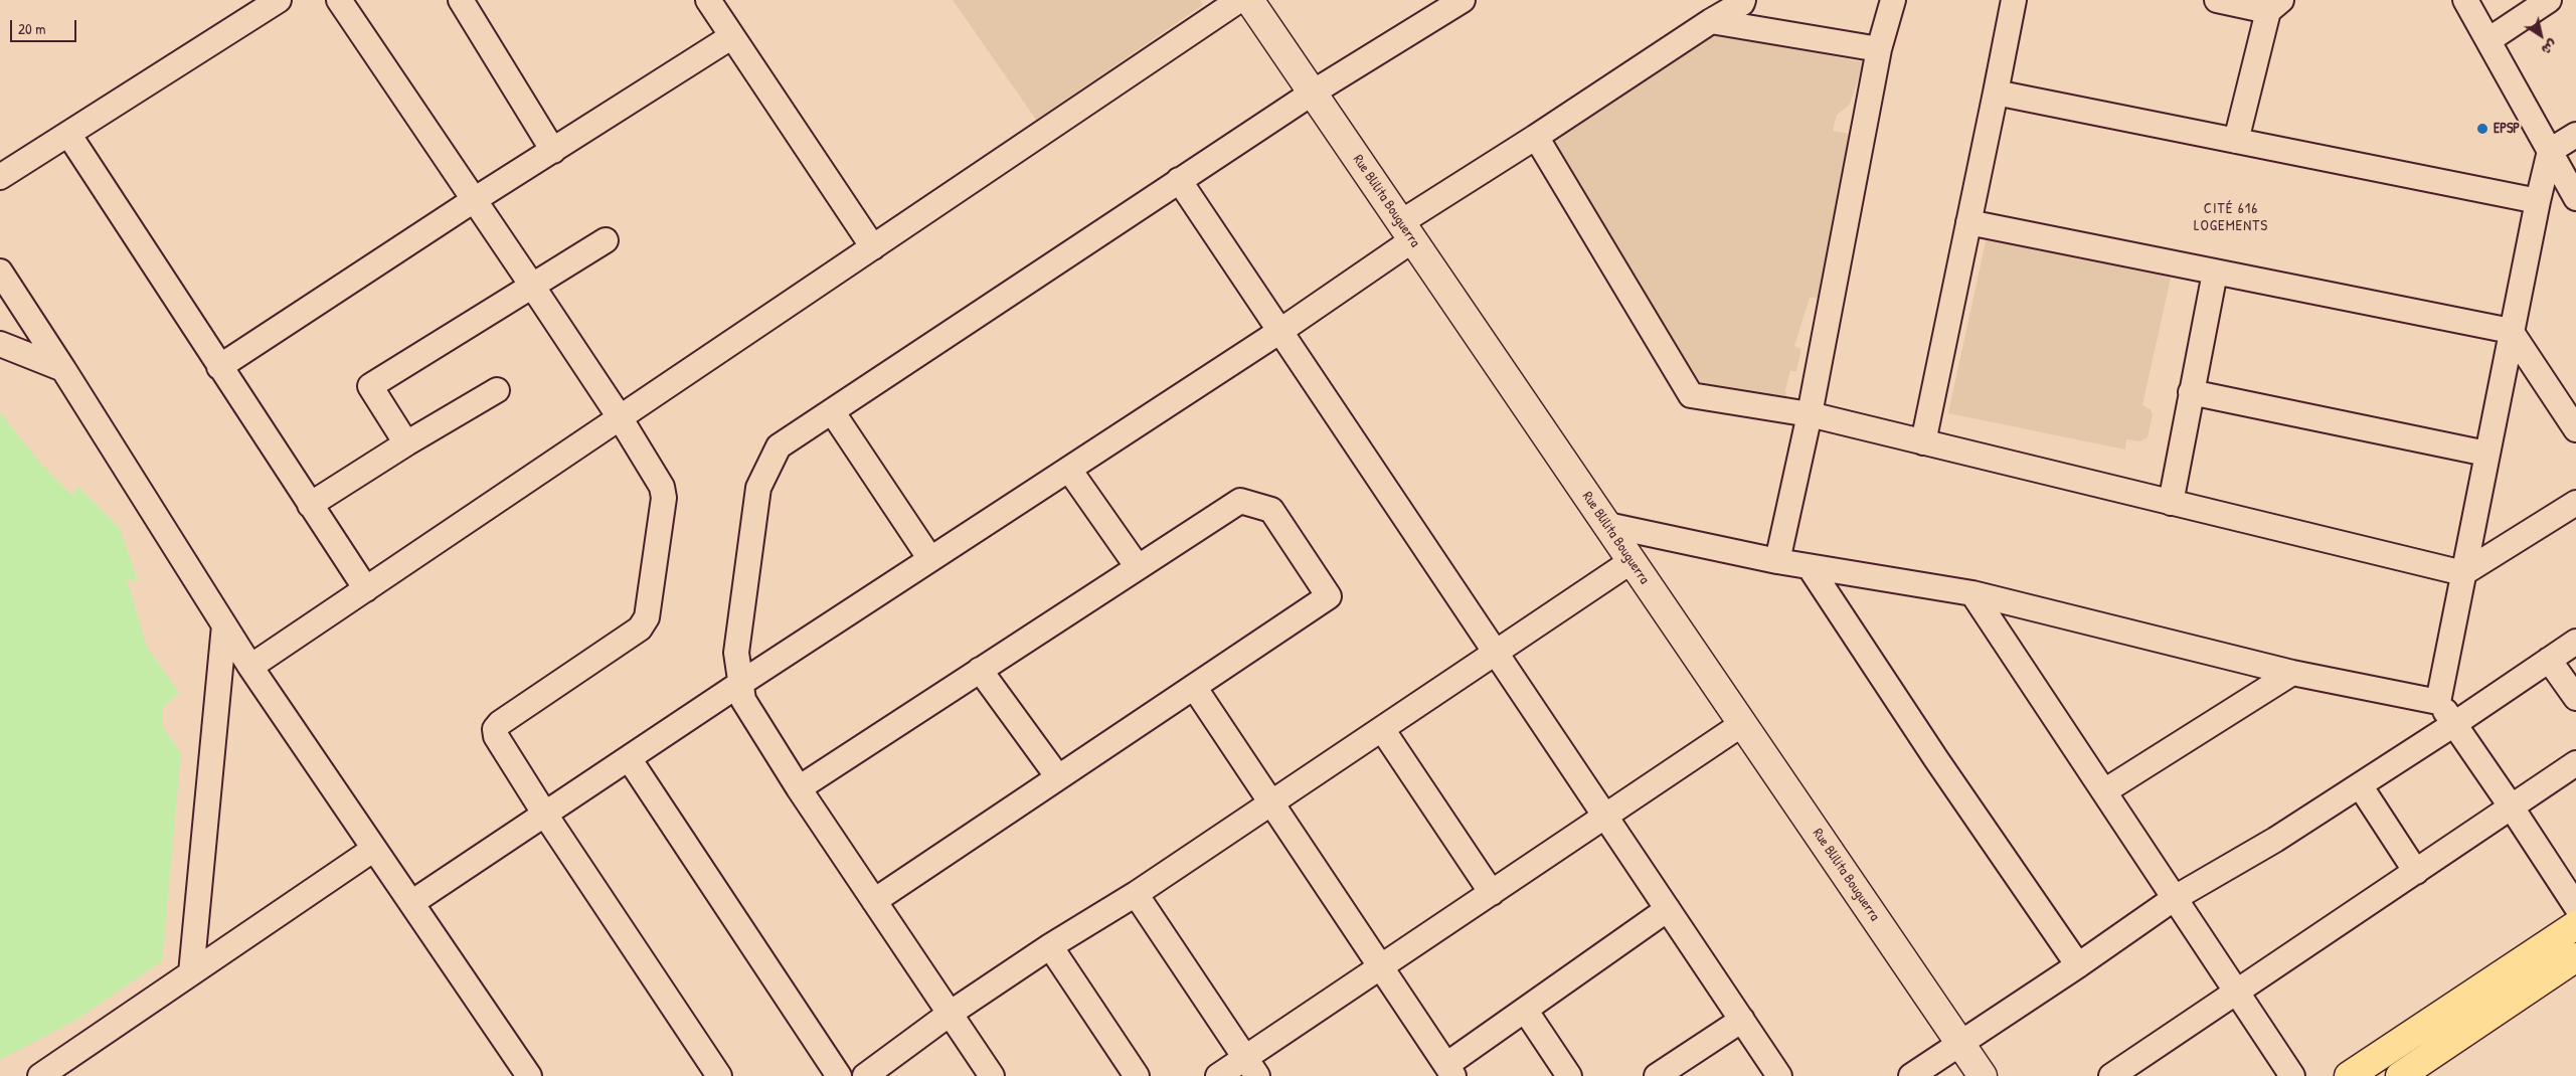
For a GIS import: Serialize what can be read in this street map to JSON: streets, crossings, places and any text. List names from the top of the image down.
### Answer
{
  "streets": {
    "street": ["Rue Blilita Bouguerra"]
  },
  "districts": ["CITÉ 616 LOGEMENTS"],
  "places": ["EPSP"],
  "scale_bar": "20 m",
  "north": "bottom right"
}
